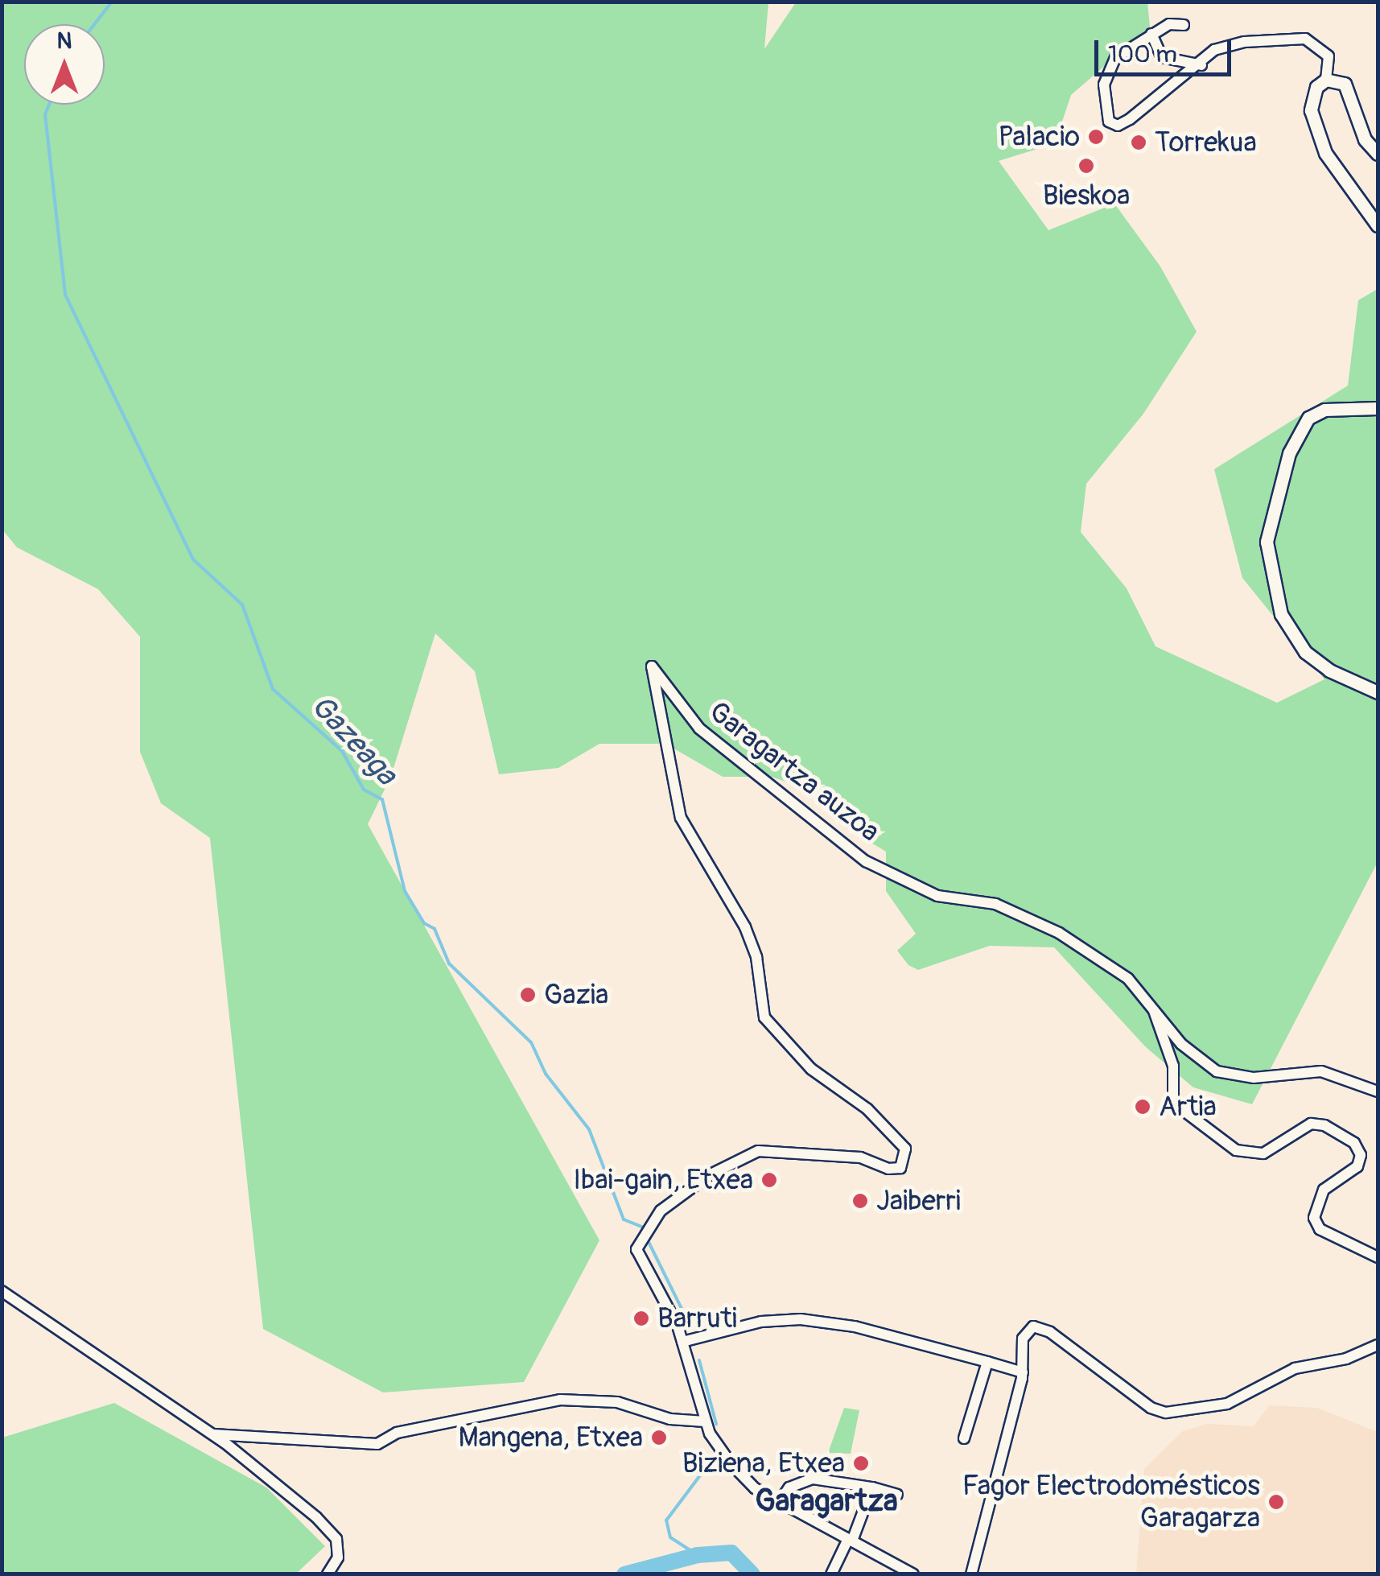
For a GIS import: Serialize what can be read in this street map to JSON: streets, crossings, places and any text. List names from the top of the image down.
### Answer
{
  "streets": {
    "street": ["Garagartza auzoa"]
  },
  "districts": ["Garagartza"],
  "water": ["Gazeaga"],
  "places": [
    "Palacio",
    "Torrekua",
    "Bieskoa",
    "Gazia",
    "Artia",
    "Ibai-gain, Etxea",
    "Jaiberri",
    "Barruti",
    "Mangena, Etxea",
    "Biziena, Etxea",
    "Fagor Electrodomésticos Garagarza"
  ],
  "scale_bar": "100 m",
  "north": "top"
}
